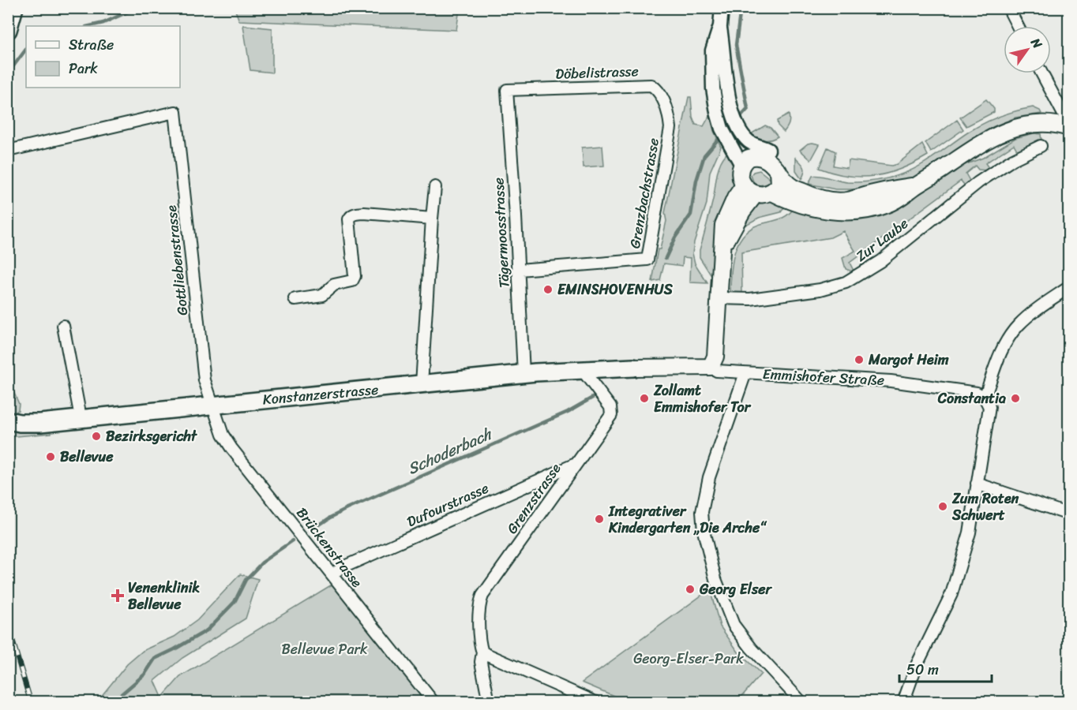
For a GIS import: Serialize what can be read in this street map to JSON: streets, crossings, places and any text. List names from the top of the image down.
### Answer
{
  "streets": {
    "main road": ["Emmishofer Straße", "Konstanzerstrasse"],
    "street": [
      "Döbelistrasse",
      "Grenzbachstrasse",
      "Tägermoosstrasse",
      "Zur Laube",
      "Gottliebenstrasse",
      "Grenzstrasse",
      "Dufourstrasse",
      "Brückenstrasse"
    ]
  },
  "crossings": [
    ["Döbelistrasse", "Grenzbachstrasse"],
    ["Döbelistrasse", "Tägermoosstrasse"],
    ["Grenzbachstrasse", "Tägermoosstrasse"],
    ["Tägermoosstrasse", "Konstanzerstrasse"],
    ["Gottliebenstrasse", "Konstanzerstrasse"],
    ["Gottliebenstrasse", "Brückenstrasse"],
    ["Emmishofer Straße", "Konstanzerstrasse"],
    ["Konstanzerstrasse", "Grenzstrasse"],
    ["Konstanzerstrasse", "Brückenstrasse"],
    ["Grenzstrasse", "Dufourstrasse"],
    ["Dufourstrasse", "Brückenstrasse"]
  ],
  "water": ["Schoderbach"],
  "parks": ["Bellevue Park", "Georg-Elser-Park"],
  "places": {
    "other": [
      "EMINSHOVENHUS",
      "Margot Heim",
      "Zollamt Emmishofer Tor",
      "Constantia",
      "Bezirksgericht",
      "Bellevue",
      "Zum Roten Schwert",
      "Integrativer Kindergarten „Die Arche“",
      "Georg Elser"
    ],
    "health": ["Venenklinik Bellevue"]
  },
  "legend": ["Straße", "Park"],
  "scale_bar": "50 m",
  "north": "top right"
}
